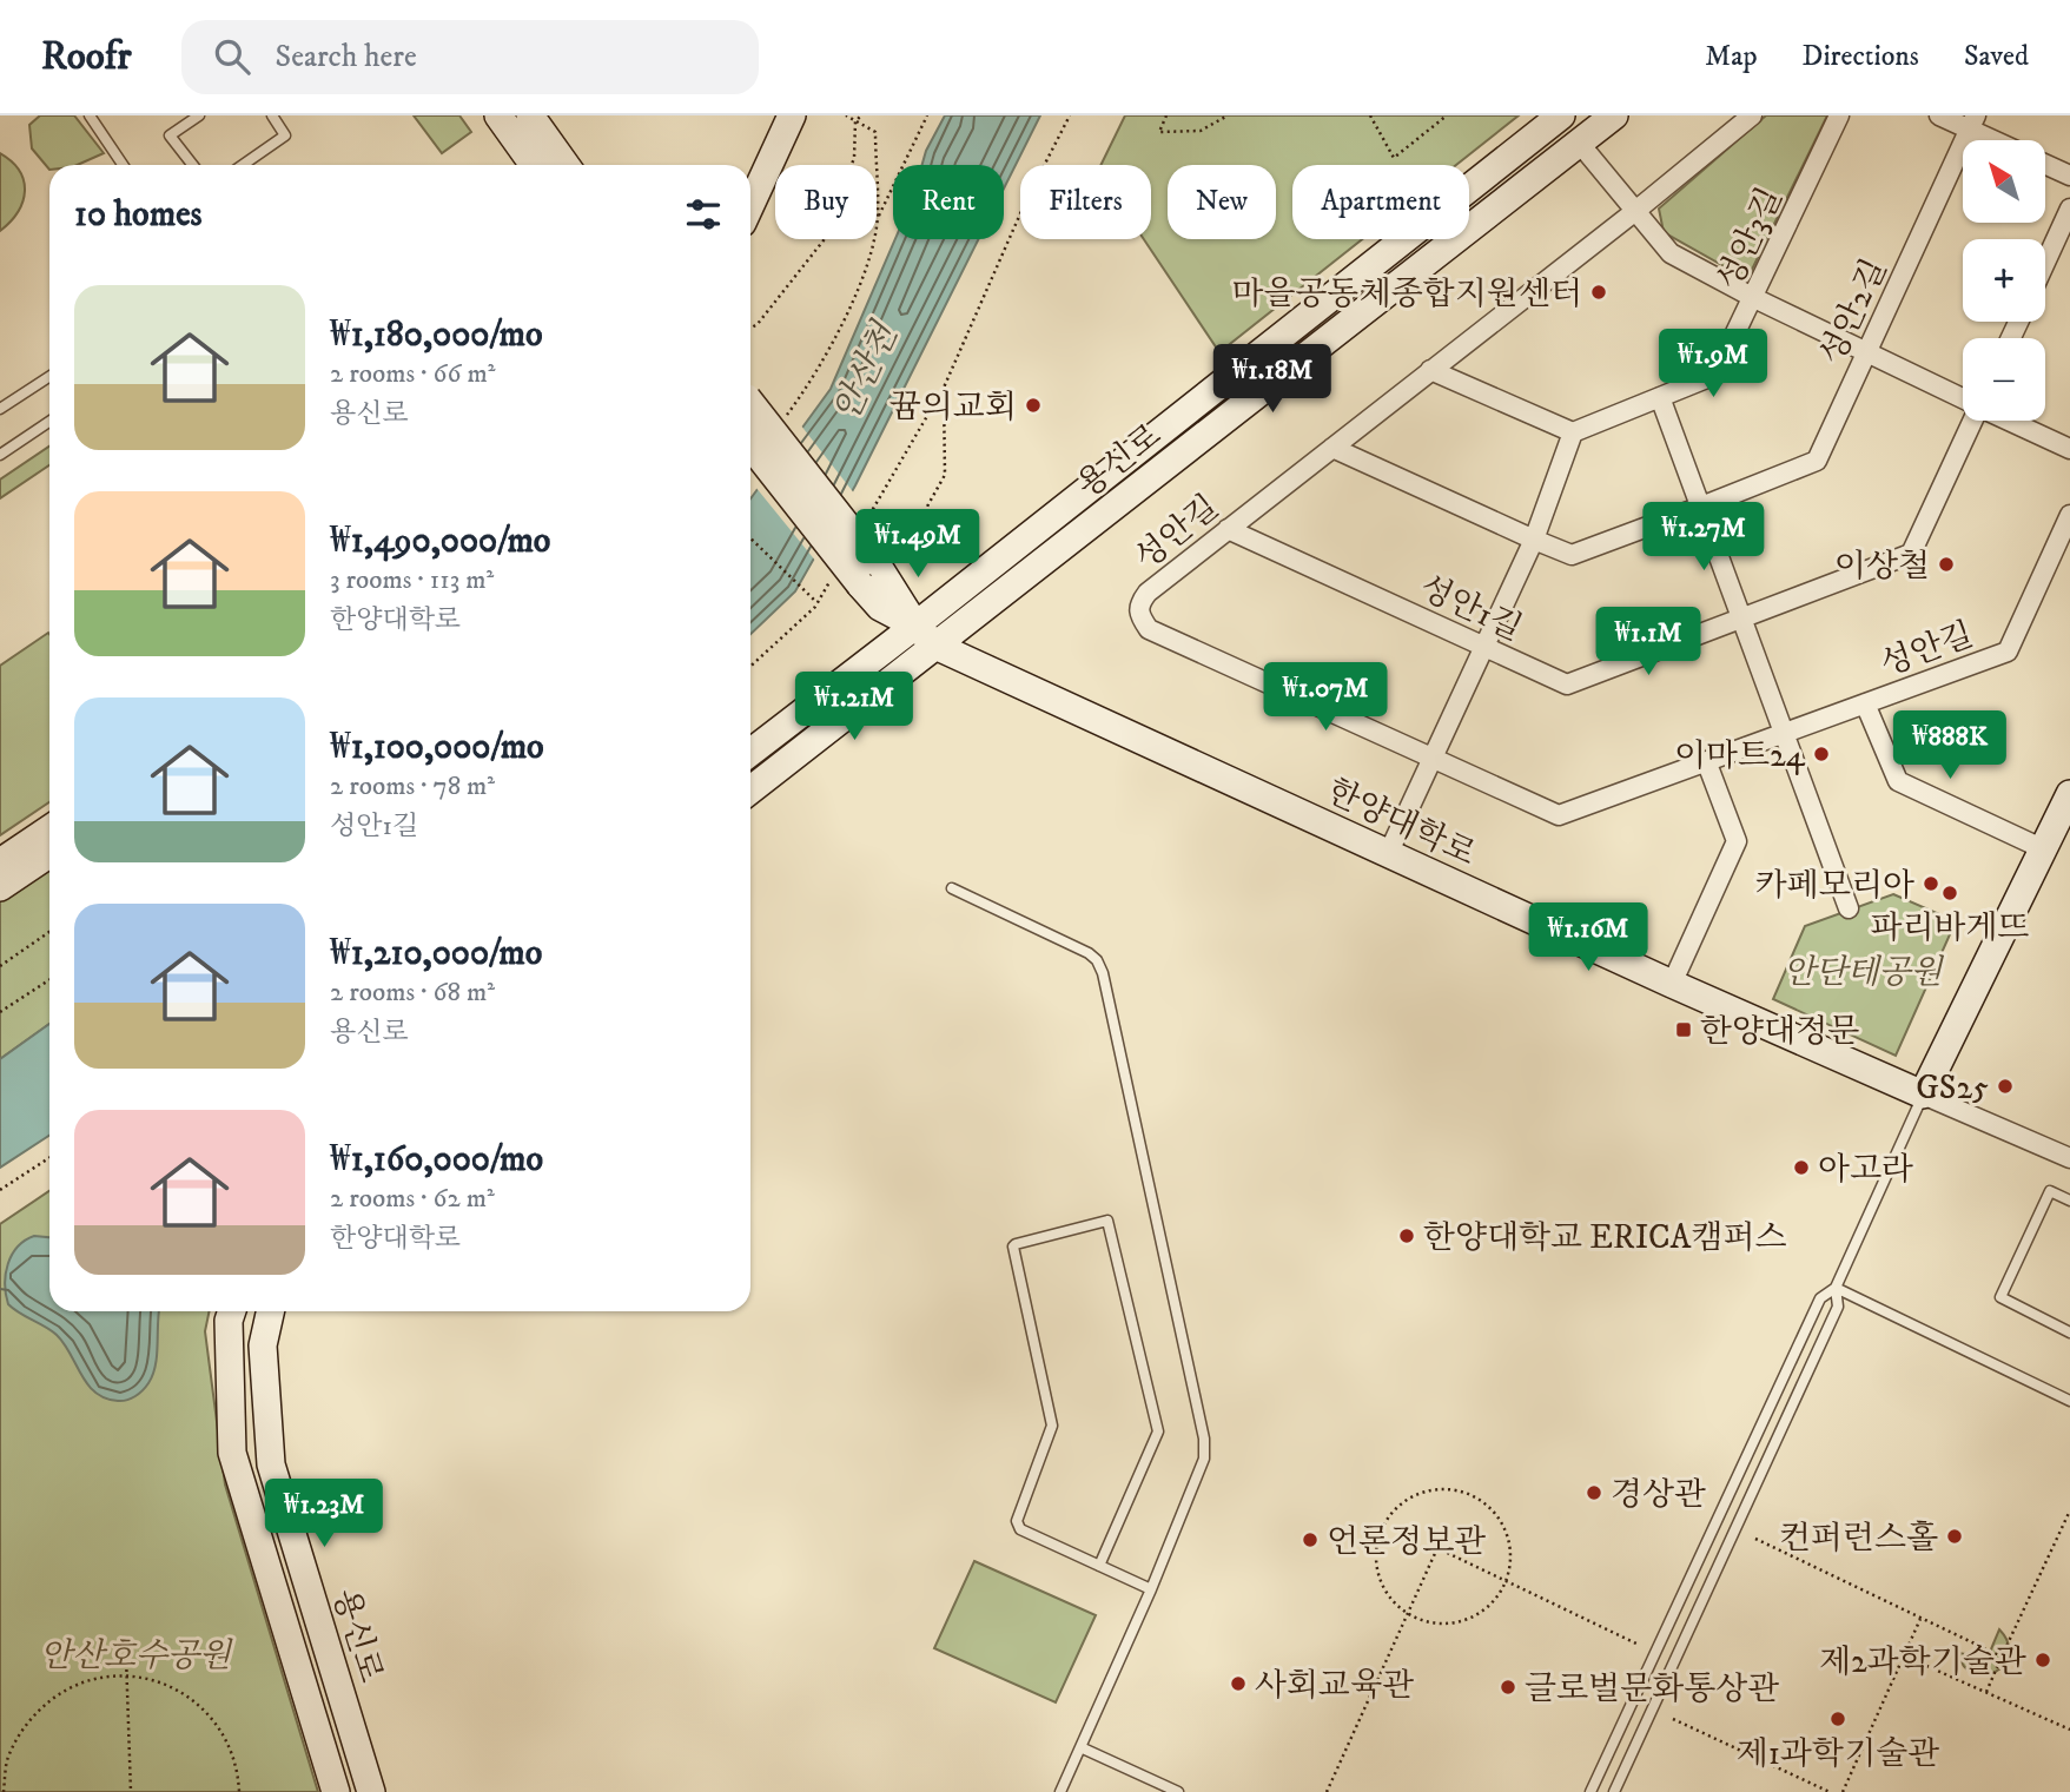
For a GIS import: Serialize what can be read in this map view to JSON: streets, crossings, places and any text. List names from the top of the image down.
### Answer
{
  "streets": {
    "main road": ["용신로", "한양대학로"],
    "street": [
      "성안3길",
      "성안2길",
      "성안길",
      "성안1길"
    ]
  },
  "crossings": [
    ["성안2길", "성안길"],
    ["용신로", "한양대학로"],
    ["성안길", "성안1길"]
  ],
  "water": ["안산천"],
  "parks": ["안단테공원", "안산호수공원"],
  "places": {
    "other": [
      "마을공동체종합지원센터",
      "뀸의교회",
      "이상철",
      "이마트24",
      "카페모리아",
      "파리바게뜨",
      "GS25",
      "아고라",
      "한양대학교 ERICA캠퍼스",
      "경상관",
      "컨퍼런스홀",
      "언론정보관",
      "제2과학기술관",
      "사회교육관",
      "글로벌문화통상관",
      "제1과학기술관"
    ],
    "transit": ["한양대정문"]
  },
  "north": "top left",
  "page": {
    "header": "Roofr",
    "search": "Search here",
    "nav": ["Map", "Directions", "Saved"],
    "map_buttons": ["+", "−"],
    "chip": [
      "Buy",
      "Rent",
      "Filters",
      "New",
      "Apartment"
    ],
    "heading": "10 homes",
    "list": [
      {
        "name": "₩1,180,000/mo",
        "note": "2 rooms · 66 m² · 용신로"
      },
      {
        "name": "₩1,490,000/mo",
        "note": "3 rooms · 113 m² · 한양대학로"
      },
      {
        "name": "₩1,100,000/mo",
        "note": "2 rooms · 78 m² · 성안1길"
      },
      {
        "name": "₩1,210,000/mo",
        "note": "2 rooms · 68 m² · 용신로"
      },
      {
        "name": "₩1,160,000/mo",
        "note": "2 rooms · 62 m² · 한양대학로"
      }
    ],
    "price": [
      "₩1.9M",
      "₩1.18M",
      "₩1.27M",
      "₩1.49M",
      "₩1.1M",
      "₩1.07M",
      "₩1.21M",
      "₩888K",
      "₩1.16M",
      "₩1.23M"
    ]
  }
}
